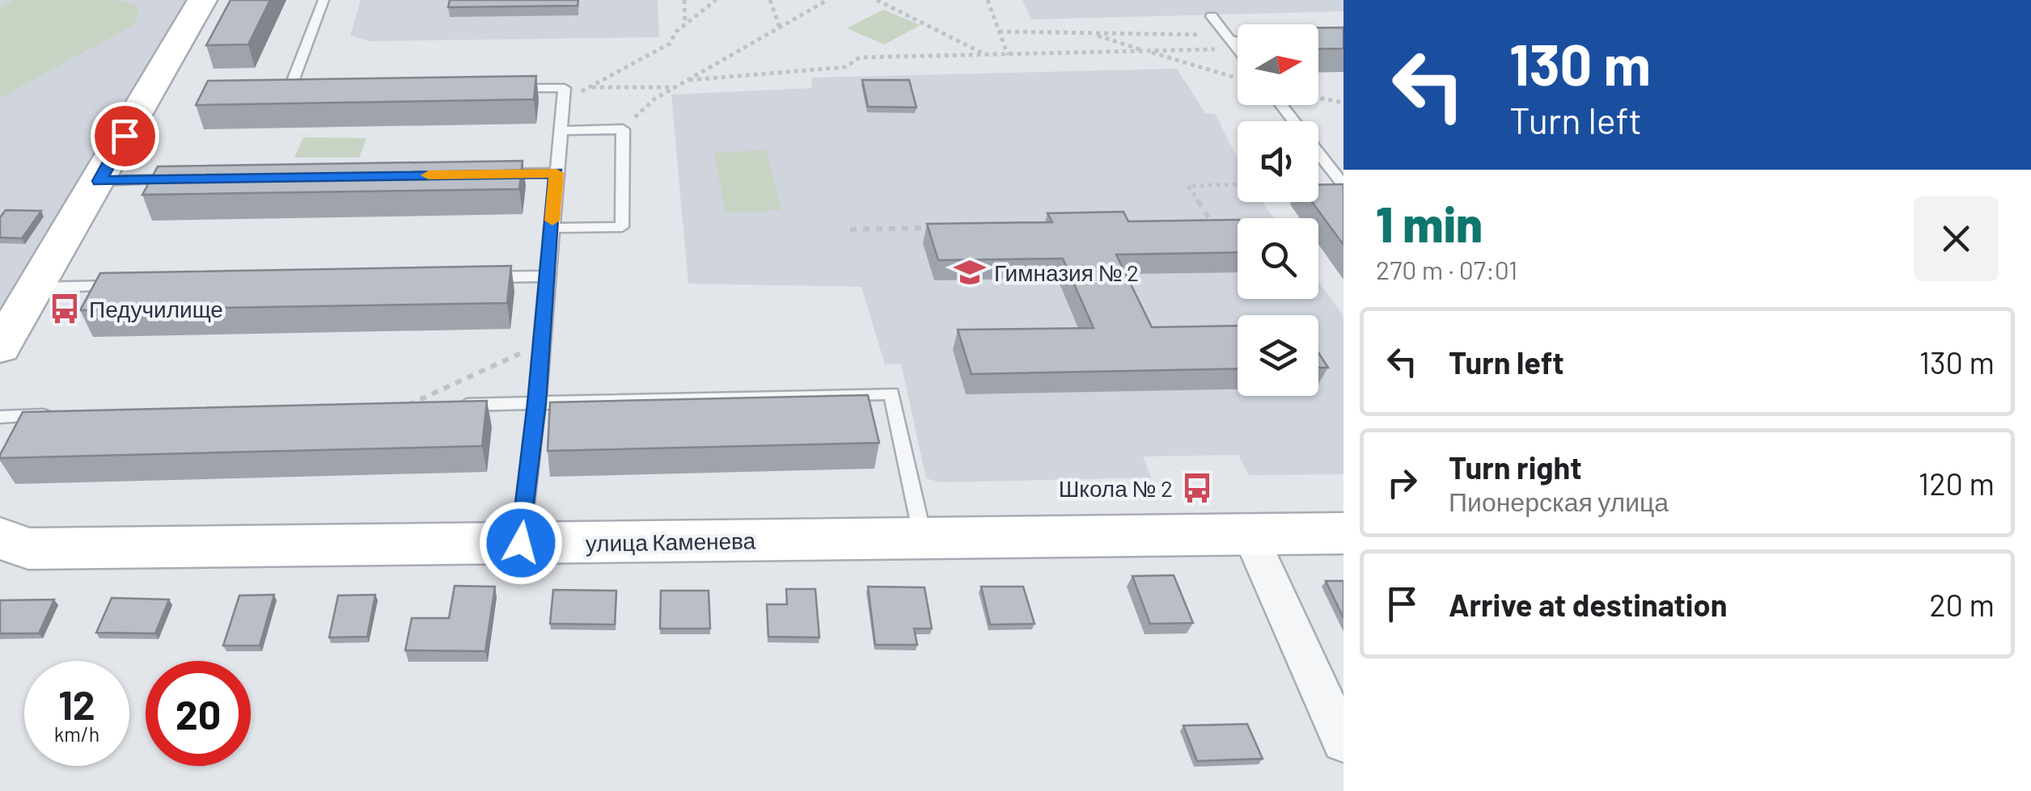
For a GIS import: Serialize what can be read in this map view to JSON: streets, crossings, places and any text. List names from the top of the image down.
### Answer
{
  "streets": {
    "main road": ["улица Каменева"]
  },
  "places": {
    "school or university": ["Гимназия № 2"],
    "bus stop": ["Педучилище", "Школа № 2"]
  },
  "north": "right",
  "page": {
    "turn": ["130 m", "Turn left"],
    "heading": ["1 min", "270 m · 07:01"],
    "list": [
      {
        "name": "Turn left",
        "value": "130 m"
      },
      {
        "name": "Turn right",
        "note": "Пионерская улица",
        "value": "120 m"
      },
      {
        "name": "Arrive at destination",
        "value": "20 m"
      }
    ],
    "speed": "12 km/h",
    "limit": "20"
  }
}
